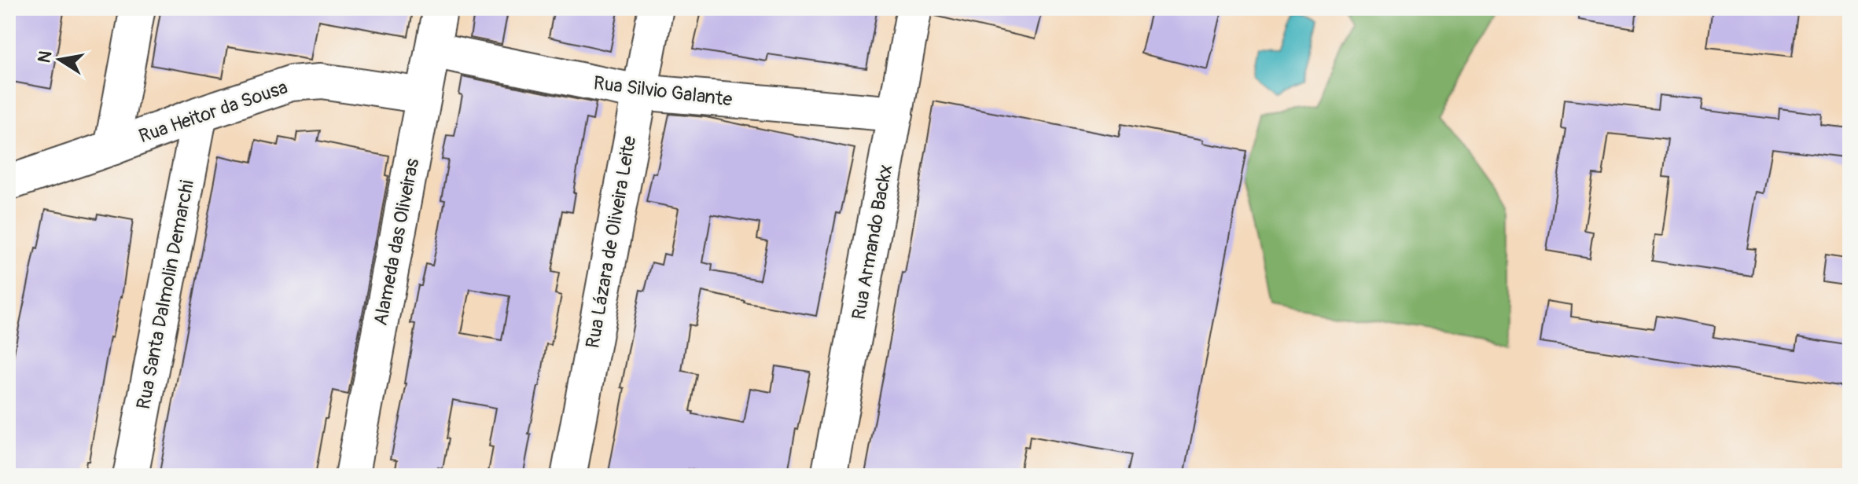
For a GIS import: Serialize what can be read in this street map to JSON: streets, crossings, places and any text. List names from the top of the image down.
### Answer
{
  "streets": {
    "street": [
      "Rua Silvio Galante",
      "Rua Heitor da Sousa",
      "Alameda das Oliveiras",
      "Rua Lázara de Oliveira Leite",
      "Rua Armando Backx",
      "Rua Santa Dalmolin Demarchi"
    ]
  },
  "crossings": [
    ["Rua Silvio Galante", "Alameda das Oliveiras"],
    ["Rua Silvio Galante", "Rua Lázara de Oliveira Leite"],
    ["Rua Silvio Galante", "Rua Armando Backx"],
    ["Rua Heitor da Sousa", "Alameda das Oliveiras"],
    ["Rua Heitor da Sousa", "Rua Santa Dalmolin Demarchi"]
  ],
  "north": "left"
}
